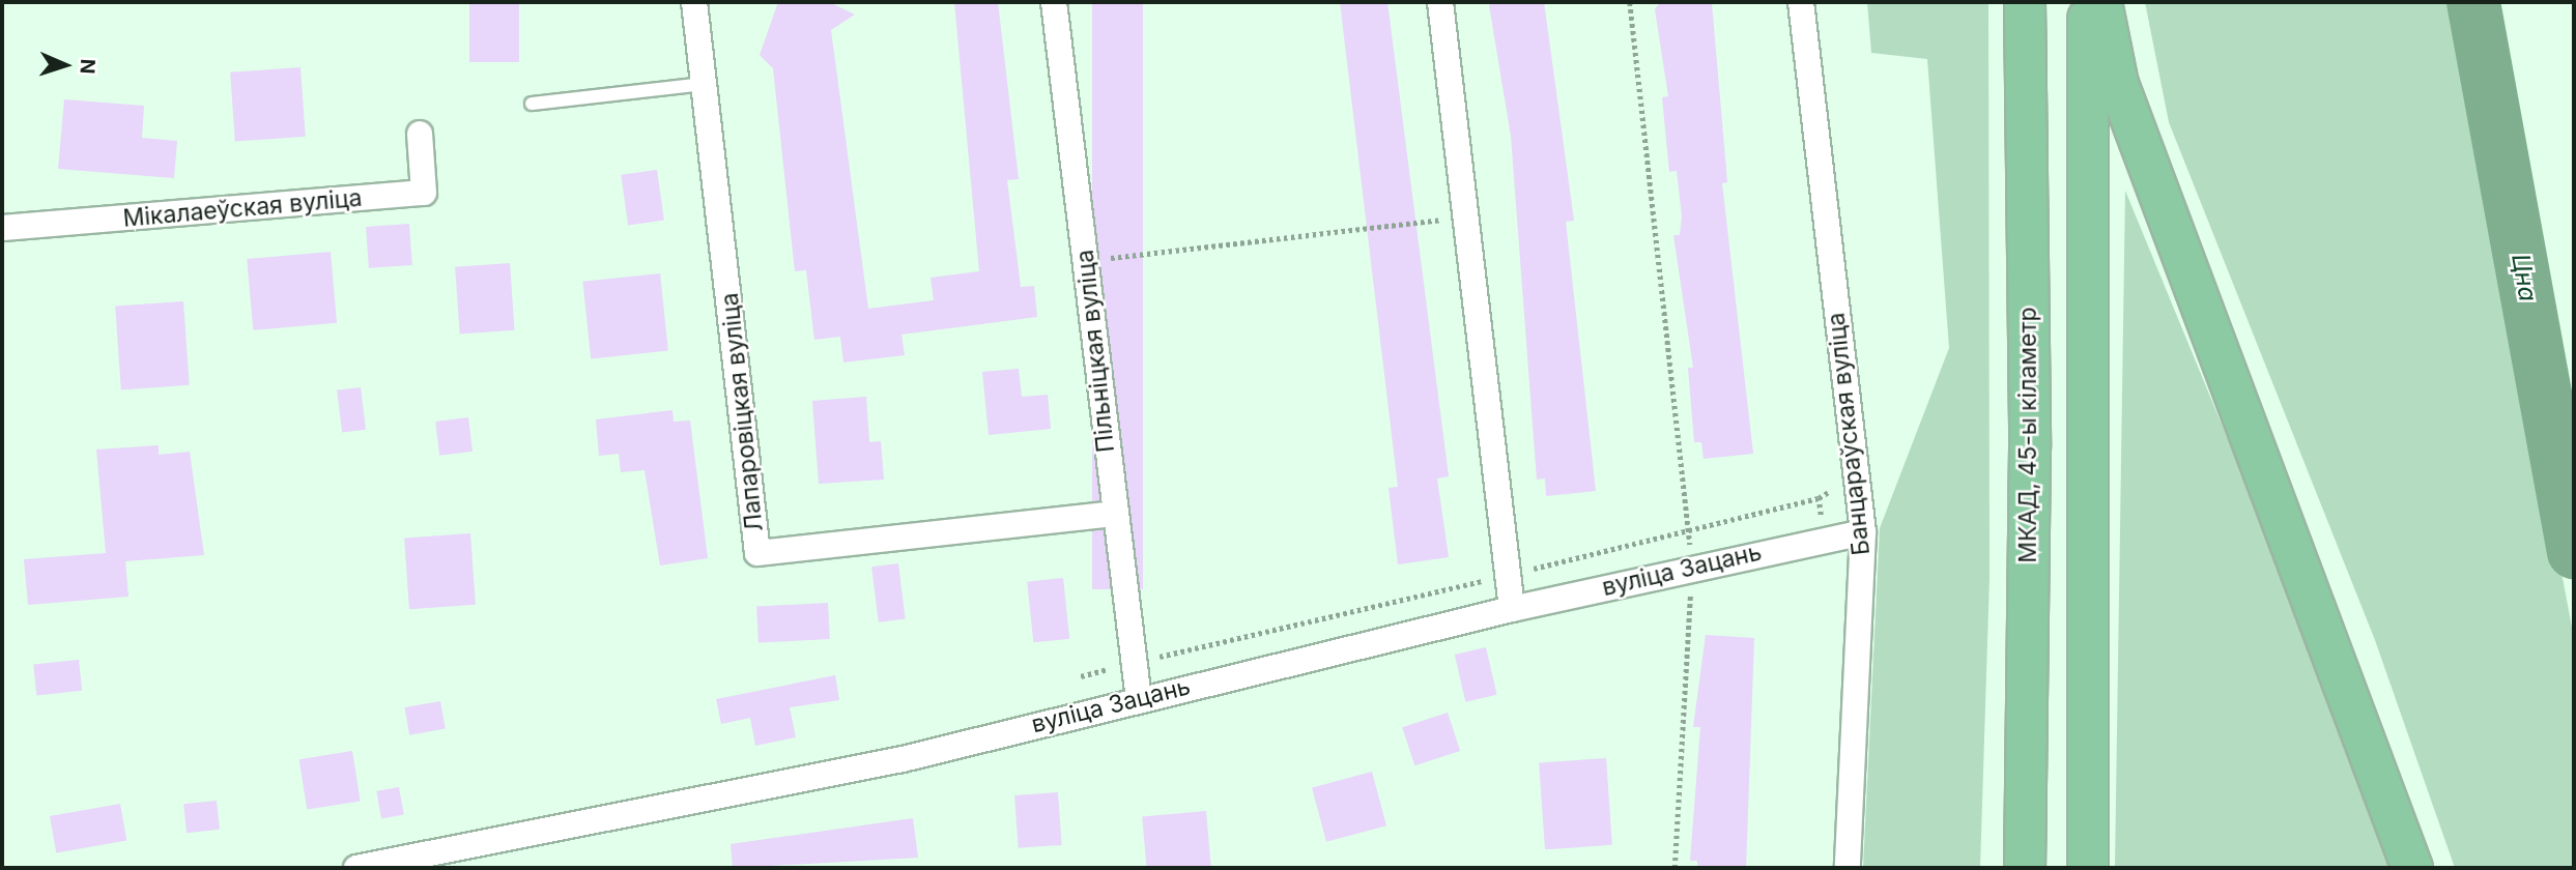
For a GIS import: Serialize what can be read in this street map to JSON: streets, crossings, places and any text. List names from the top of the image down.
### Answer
{
  "streets": {
    "highway": ["МКАД, 45-ы кіламетр"],
    "street": [
      "Мікалаеўская вуліца",
      "Пільніцкая вуліца",
      "Лапаровіцкая вуліца",
      "Банцараўская вуліца",
      "вуліца Зацань"
    ]
  },
  "crossings": [
    ["Пільніцкая вуліца", "Лапаровіцкая вуліца"],
    ["Пільніцкая вуліца", "вуліца Зацань"],
    ["Банцараўская вуліца", "вуліца Зацань"]
  ],
  "water": ["Цна"],
  "north": "right"
}
